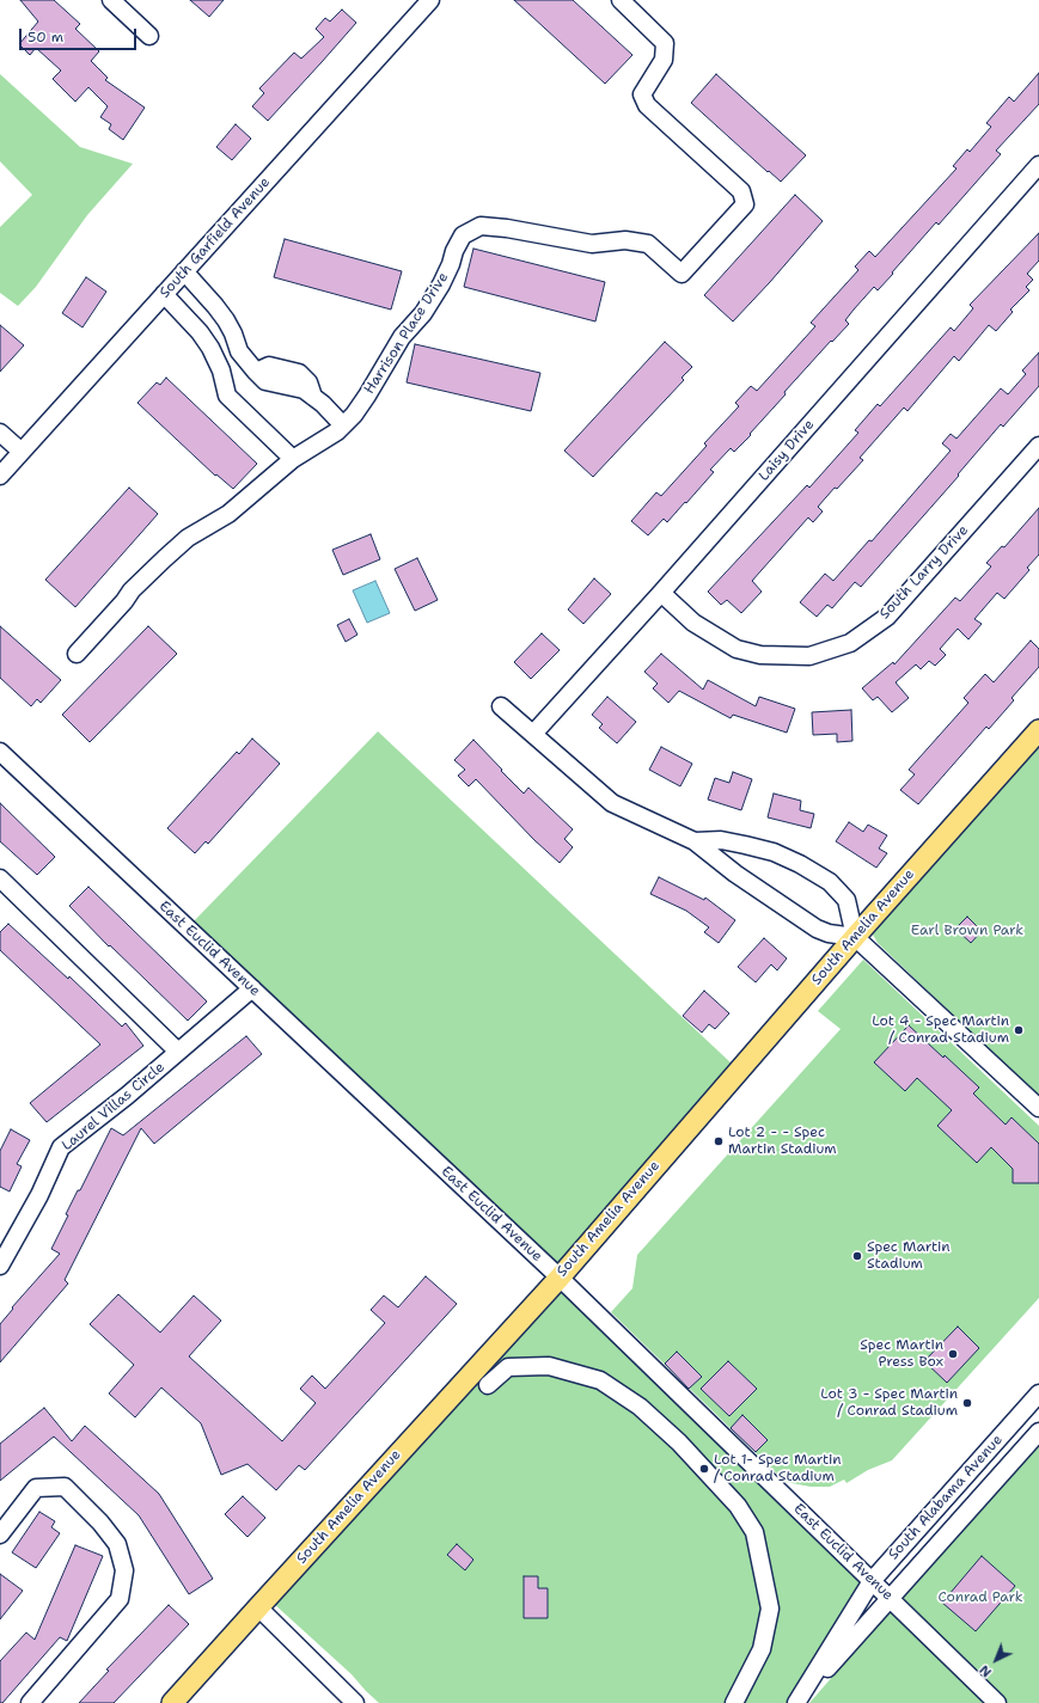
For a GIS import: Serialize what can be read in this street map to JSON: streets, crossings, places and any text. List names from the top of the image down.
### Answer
{
  "streets": {
    "main road": ["South Amelia Avenue"],
    "street": [
      "South Garfield Avenue",
      "Harrison Place Drive",
      "Laisy Drive",
      "South Larry Drive",
      "East Euclid Avenue",
      "Laurel Villas Circle",
      "South Alabama Avenue"
    ]
  },
  "crossings": [
    ["Laisy Drive", "South Larry Drive"],
    ["South Amelia Avenue", "East Euclid Avenue"],
    ["East Euclid Avenue", "Laurel Villas Circle"],
    ["East Euclid Avenue", "South Alabama Avenue"]
  ],
  "parks": ["Earl Brown Park", "Conrad Park"],
  "places": [
    "Lot 4 - Spec Martin / Conrad Stadium",
    "Lot 2 - - Spec Martin Stadium",
    "Spec Martin Stadium",
    "Spec Martin Press Box",
    "Lot 3 - Spec Martin / Conrad Stadium",
    "Lot 1- Spec Martin / Conrad Stadium"
  ],
  "scale_bar": "50 m",
  "north": "bottom left"
}
